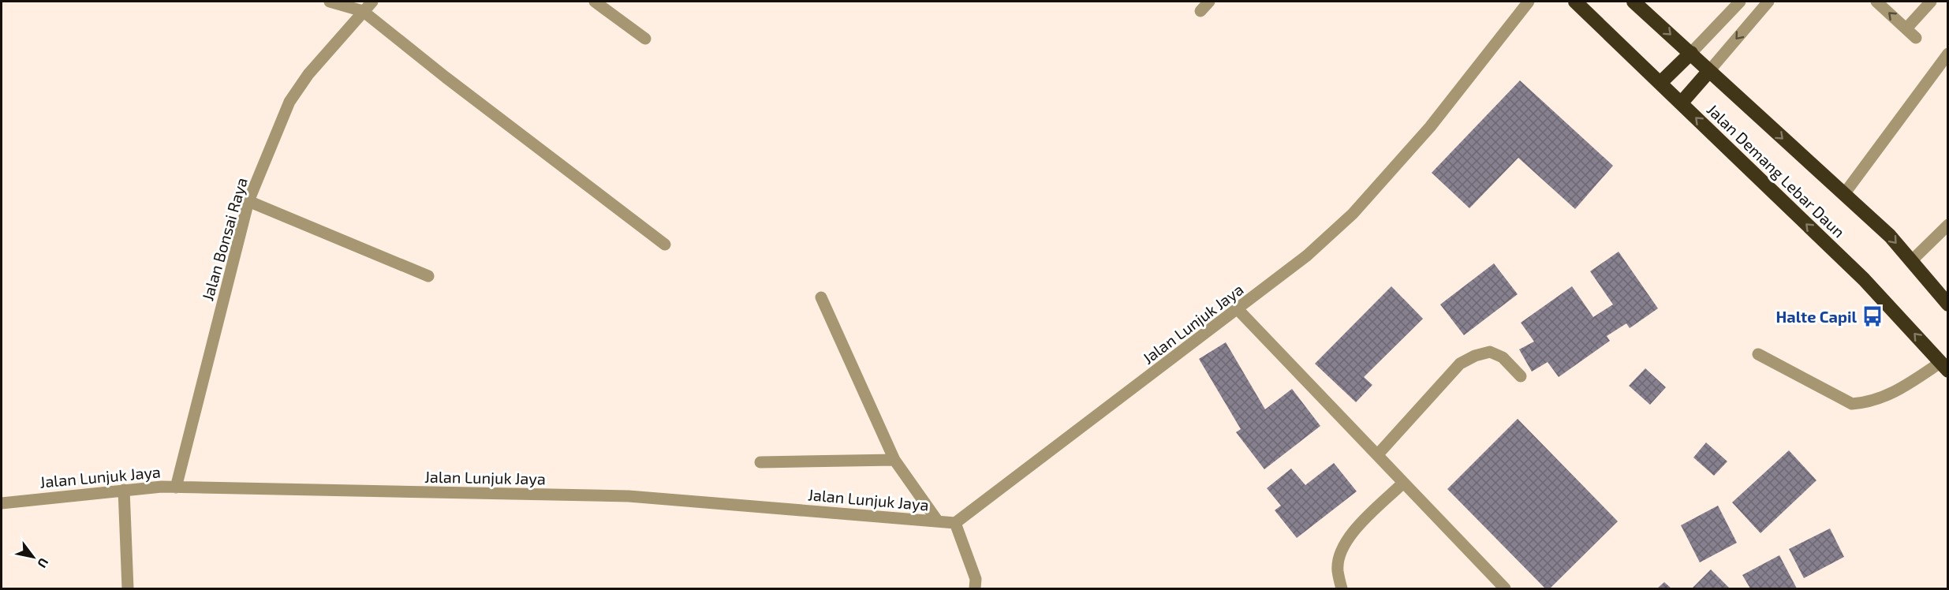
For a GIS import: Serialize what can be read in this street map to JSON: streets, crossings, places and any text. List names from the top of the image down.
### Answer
{
  "streets": {
    "highway": ["Jalan Demang Lebar Daun"],
    "street": ["Jalan Bonsai Raya", "Jalan Lunjuk Jaya"]
  },
  "crossings": [
    ["Jalan Bonsai Raya", "Jalan Lunjuk Jaya"]
  ],
  "places": {
    "bus stop": ["Halte Capil"]
  },
  "north": "bottom right"
}
